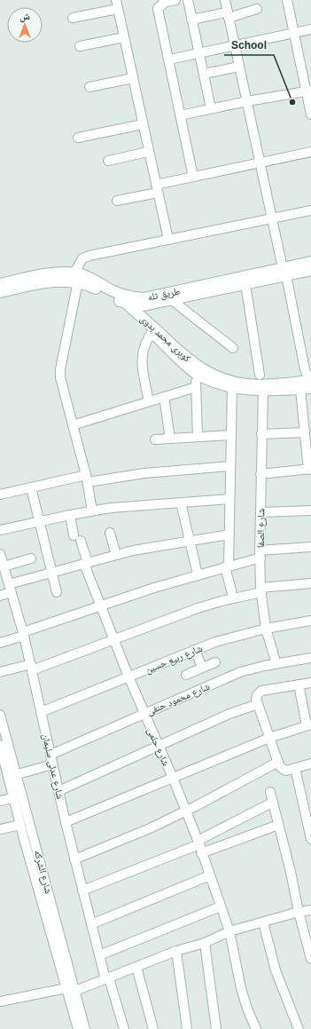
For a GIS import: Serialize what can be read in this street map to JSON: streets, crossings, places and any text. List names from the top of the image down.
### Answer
{
  "streets": {
    "main road": ["طريق تله", "كوبرى محمد بدوى"],
    "street": [
      "شارع الصفا",
      "شارع ربيع حسين",
      "شارع محمود حنفى",
      "شارع حلمى",
      "شارع عدلى سليمان",
      "شارع الشركه"
    ]
  },
  "crossings": [
    ["طريق تله", "كوبرى محمد بدوى"],
    ["شارع الصفا", "شارع ربيع حسين"],
    ["شارع الصفا", "شارع محمود حنفى"],
    ["شارع ربيع حسين", "شارع حلمى"],
    ["شارع ربيع حسين", "شارع عدلى سليمان"],
    ["شارع محمود حنفى", "شارع حلمى"],
    ["شارع محمود حنفى", "شارع عدلى سليمان"]
  ],
  "places": ["School"],
  "north": "top"
}
